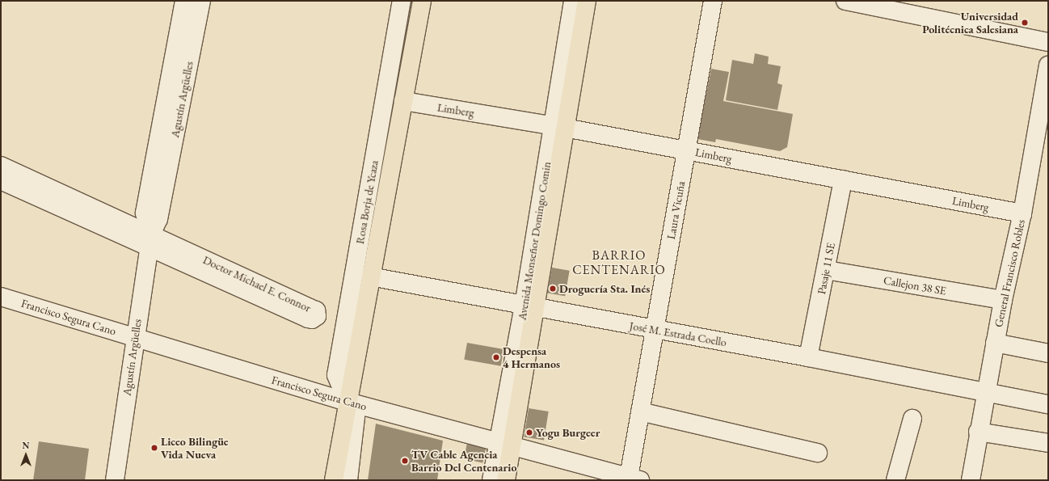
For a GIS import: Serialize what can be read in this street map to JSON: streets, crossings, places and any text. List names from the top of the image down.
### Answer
{
  "streets": {
    "main road": ["Rosa Borja de Ycaza", "Avenida Monseñor Domingo Comin"],
    "street": [
      "Agustín Argüelles",
      "Limberg",
      "Laura Vicuña",
      "Pasaje 11 SE",
      "General Francisco Robles",
      "Doctor Michael E. Connor",
      "Callejon 38 SE",
      "Francisco Segura Cano",
      "José M. Estrada Coello"
    ]
  },
  "crossings": [
    ["Agustín Argüelles", "Doctor Michael E. Connor"],
    ["Agustín Argüelles", "Francisco Segura Cano"],
    ["Limberg", "Rosa Borja de Ycaza"],
    ["Limberg", "Laura Vicuña"],
    ["Limberg", "Avenida Monseñor Domingo Comin"],
    ["Limberg", "Pasaje 11 SE"],
    ["Limberg", "General Francisco Robles"],
    ["Rosa Borja de Ycaza", "Francisco Segura Cano"],
    ["Rosa Borja de Ycaza", "José M. Estrada Coello"],
    ["Laura Vicuña", "Francisco Segura Cano"],
    ["Laura Vicuña", "José M. Estrada Coello"],
    ["Avenida Monseñor Domingo Comin", "Francisco Segura Cano"],
    ["Avenida Monseñor Domingo Comin", "José M. Estrada Coello"],
    ["Pasaje 11 SE", "Callejon 38 SE"],
    ["Pasaje 11 SE", "José M. Estrada Coello"],
    ["General Francisco Robles", "Callejon 38 SE"],
    ["General Francisco Robles", "José M. Estrada Coello"]
  ],
  "districts": ["BARRIO CENTENARIO"],
  "places": [
    "Universidad Politécnica Salesiana",
    "Droguería Sta. Inés",
    "Despensa 4 Hermanos",
    "Yogu Burgeer",
    "Liceo Bilingüe Vida Nueva",
    "TV Cable Agencia Barrio Del Centenario"
  ],
  "north": "top"
}
